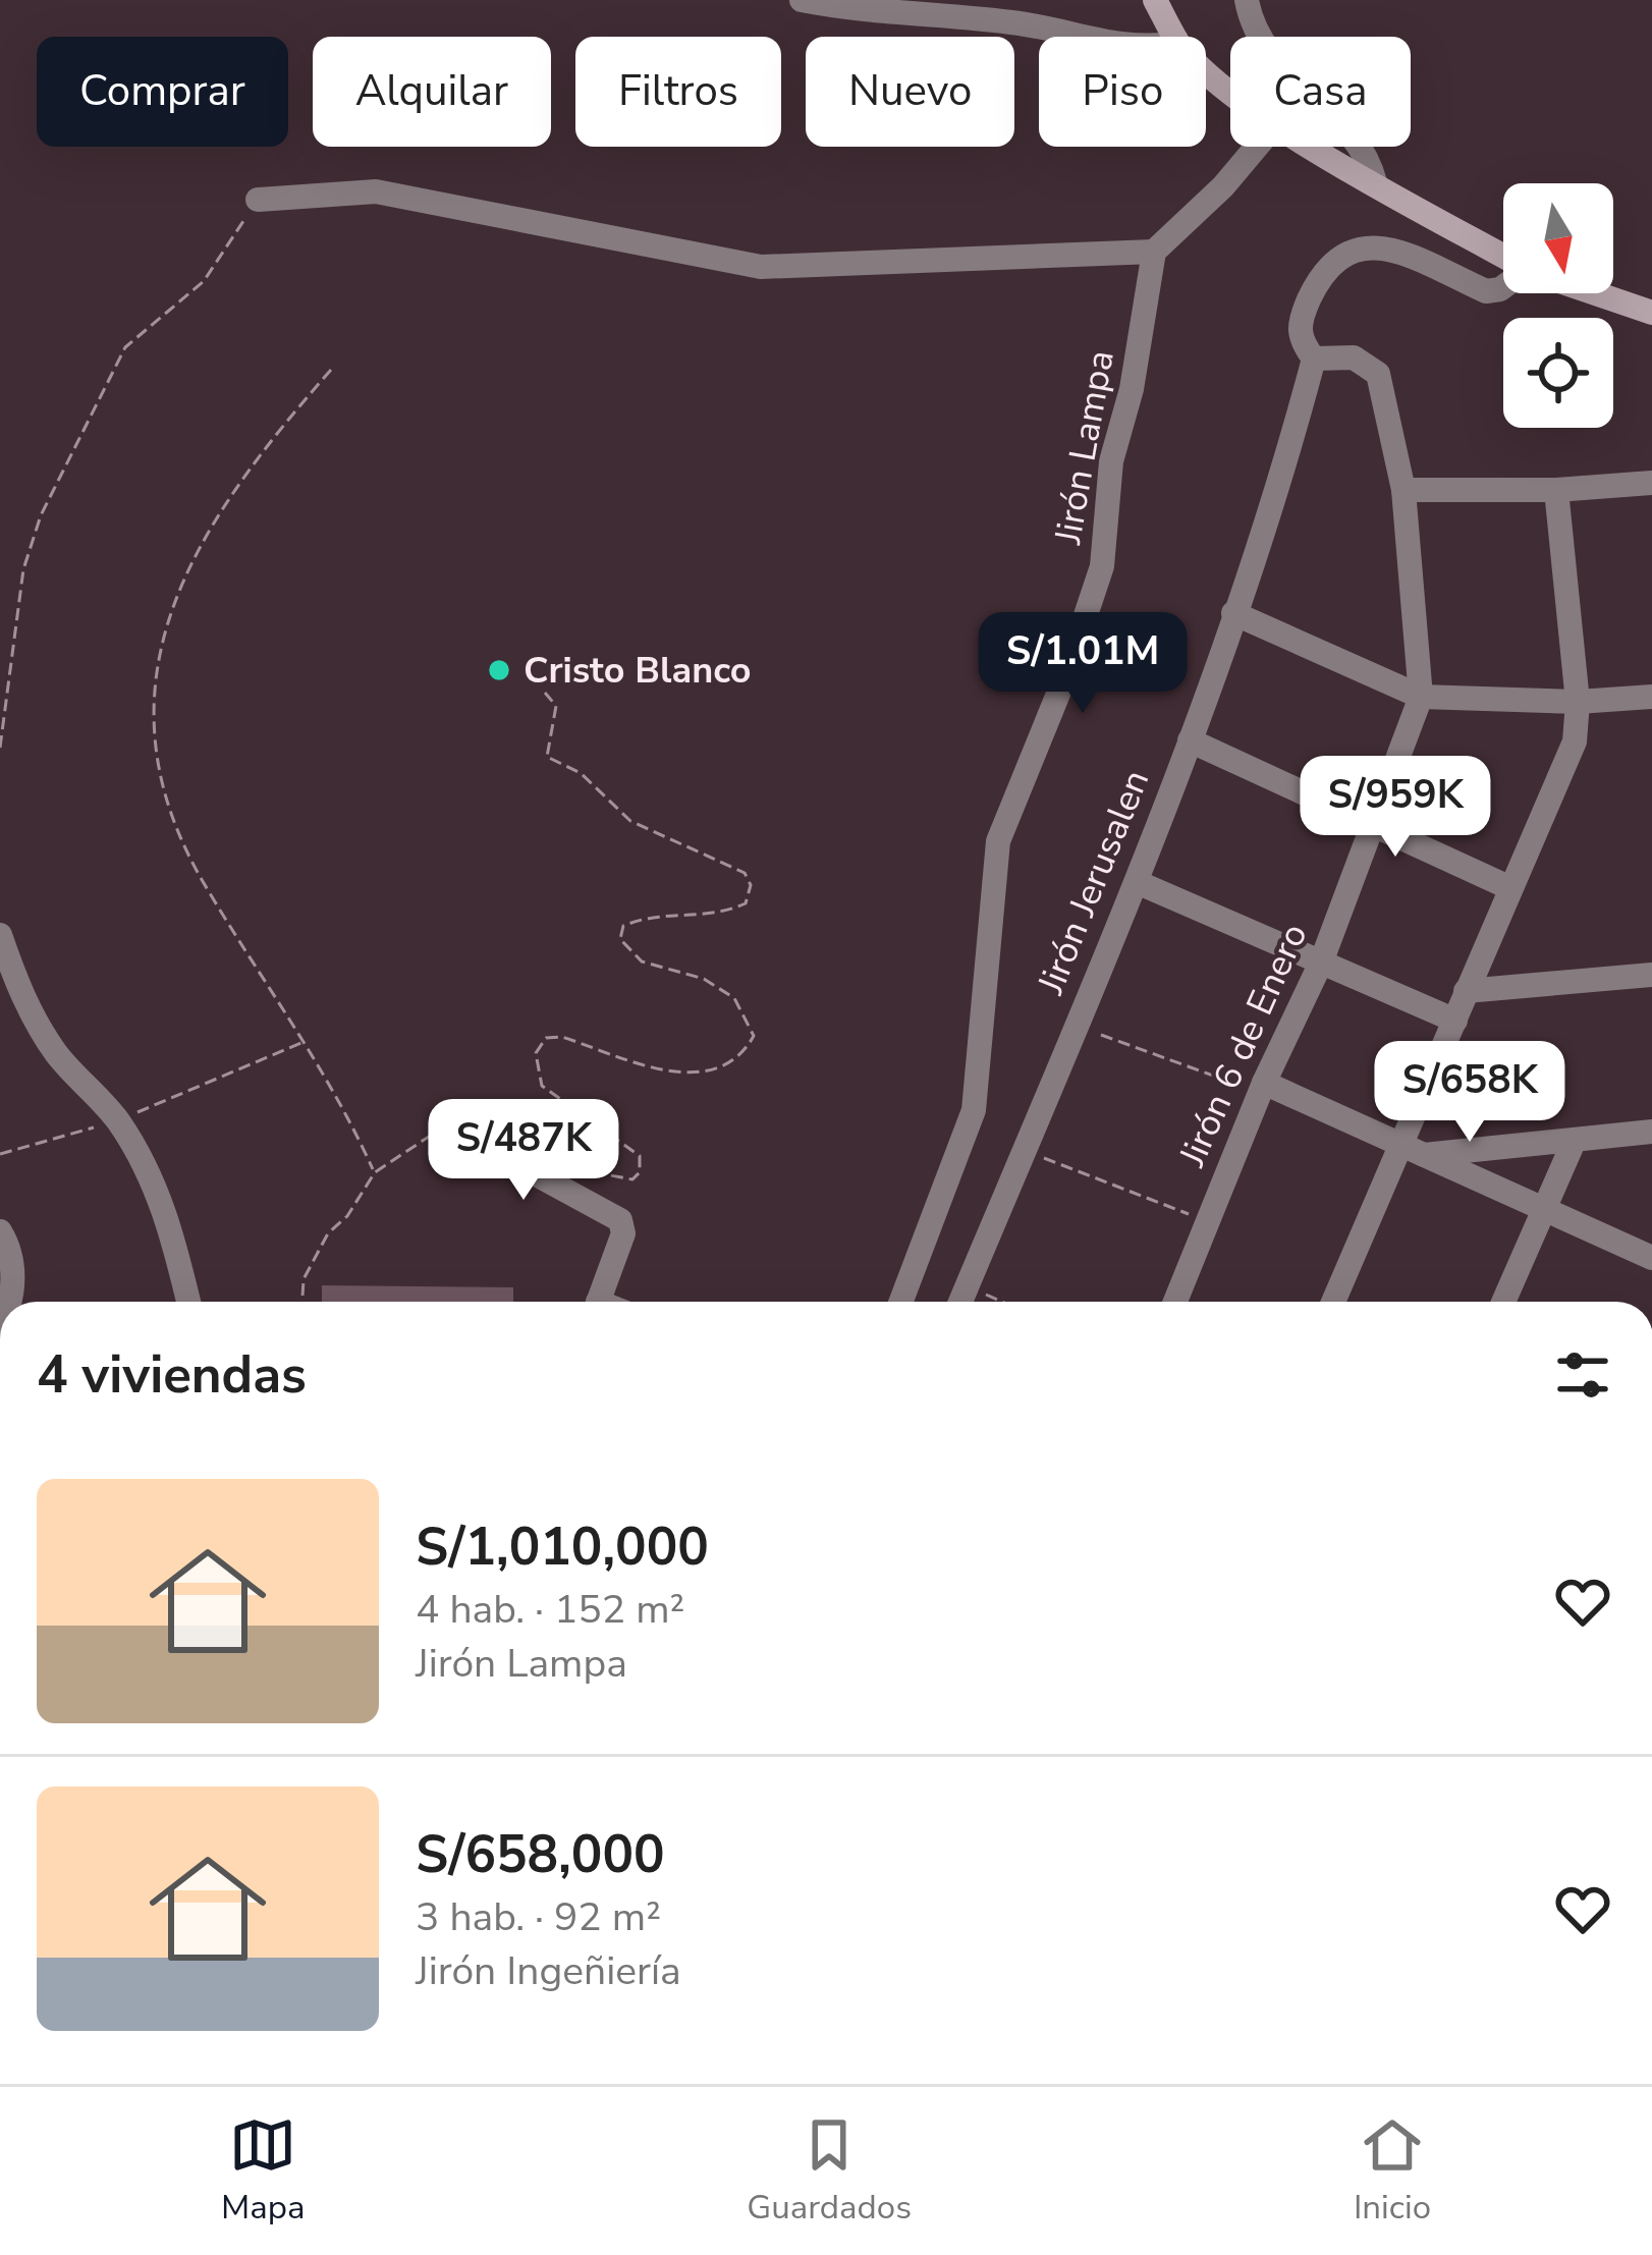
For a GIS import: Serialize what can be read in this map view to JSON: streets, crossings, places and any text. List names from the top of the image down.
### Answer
{
  "streets": {
    "street": ["Jirón Lampa", "Jirón Jerusalen", "Jirón 6 de Enero"]
  },
  "crossings": [
    ["Jirón Jerusalen", "Jirón 6 de Enero"]
  ],
  "places": ["Cristo Blanco"],
  "north": "bottom",
  "page": {
    "chip": [
      "Comprar",
      "Alquilar",
      "Filtros",
      "Nuevo",
      "Piso",
      "Casa"
    ],
    "price": [
      "S/1.01M",
      "S/959K",
      "S/658K",
      "S/487K"
    ],
    "heading": "4 viviendas",
    "list": [
      {
        "name": "S/1,010,000",
        "note": "4 hab. · 152 m² · Jirón Lampa"
      },
      {
        "name": "S/658,000",
        "note": "3 hab. · 92 m² · Jirón Ingeñiería"
      }
    ],
    "tabs": ["Mapa", "Guardados", "Inicio"]
  }
}
